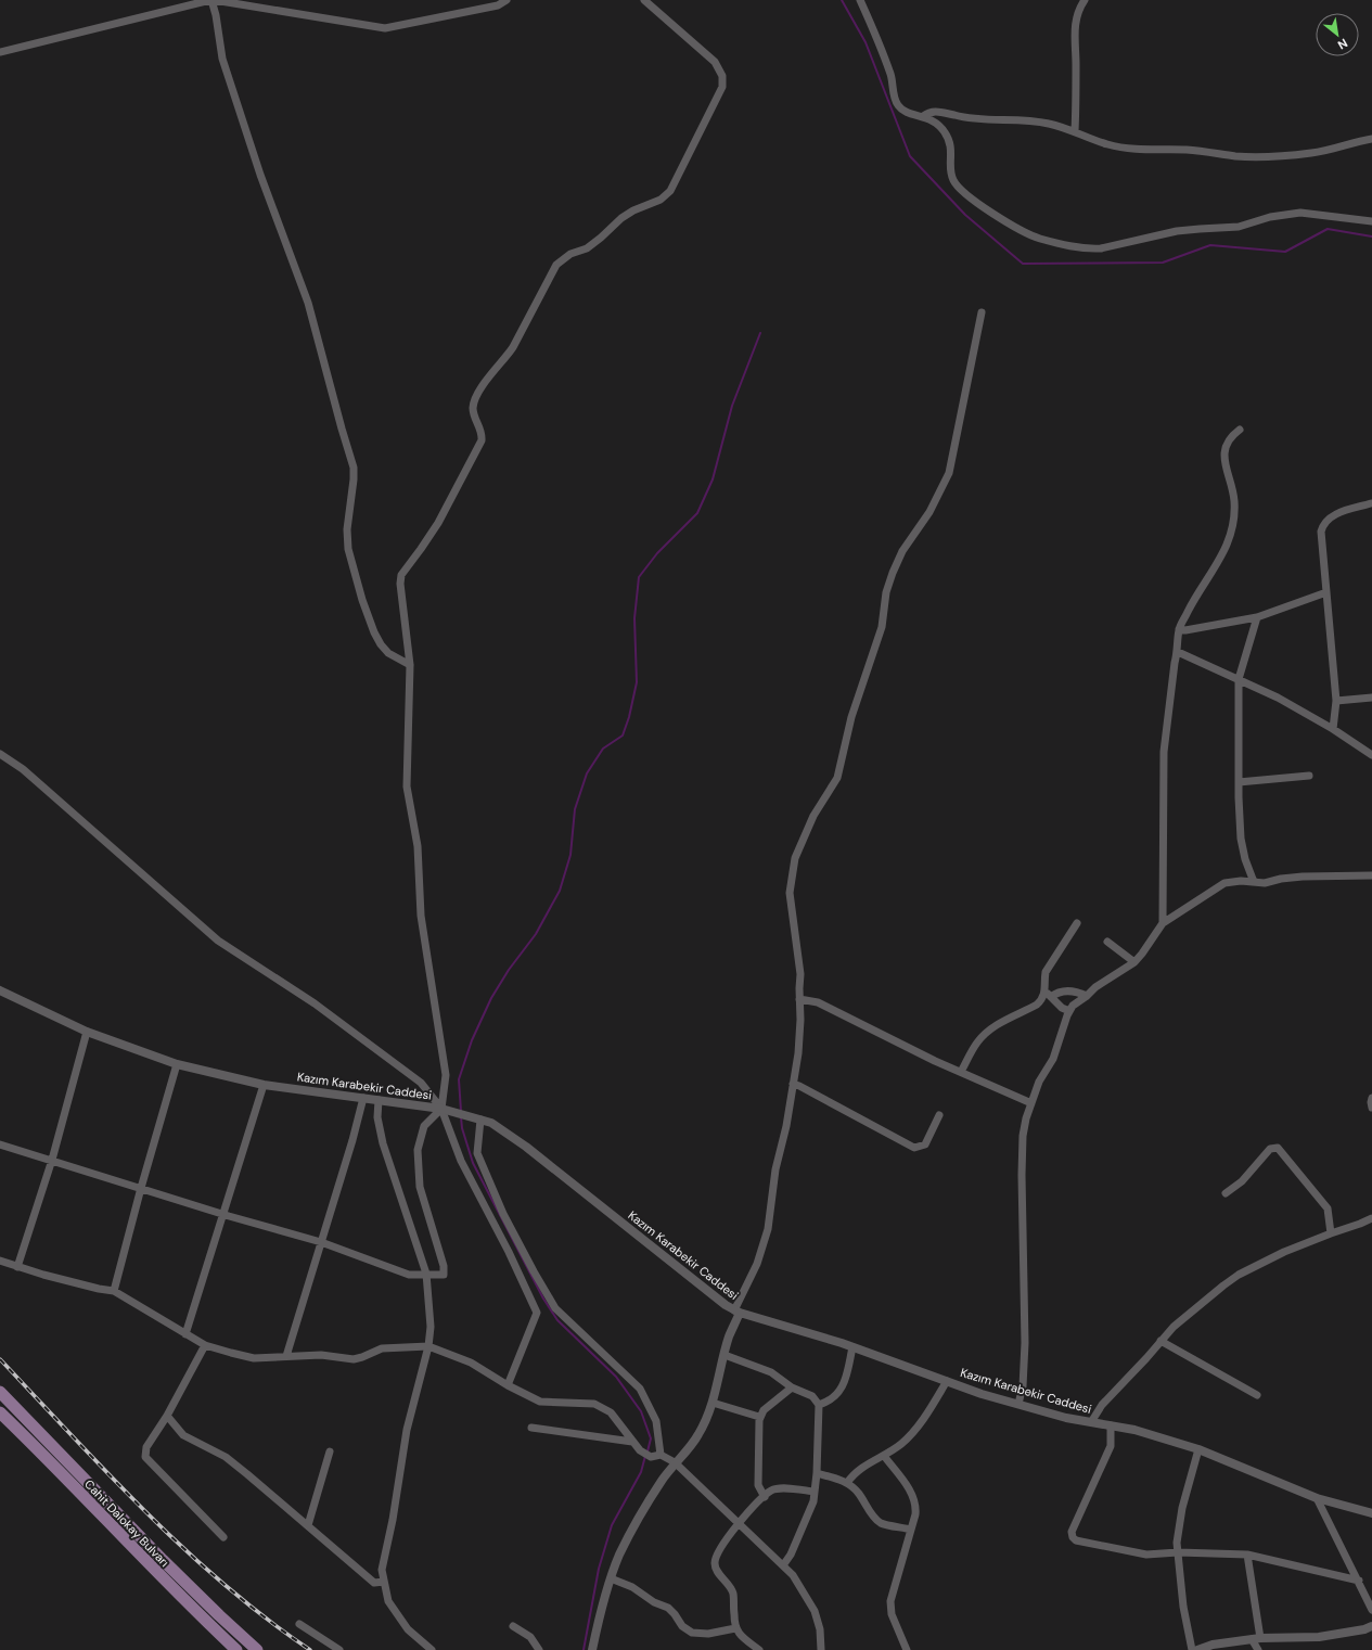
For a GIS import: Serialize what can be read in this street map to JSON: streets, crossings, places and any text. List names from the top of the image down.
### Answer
{
  "streets": {
    "main road": ["Cahit Dalokay Bulvarı"],
    "street": ["Kazım Karabekir Caddesi"]
  },
  "north": "bottom right"
}
